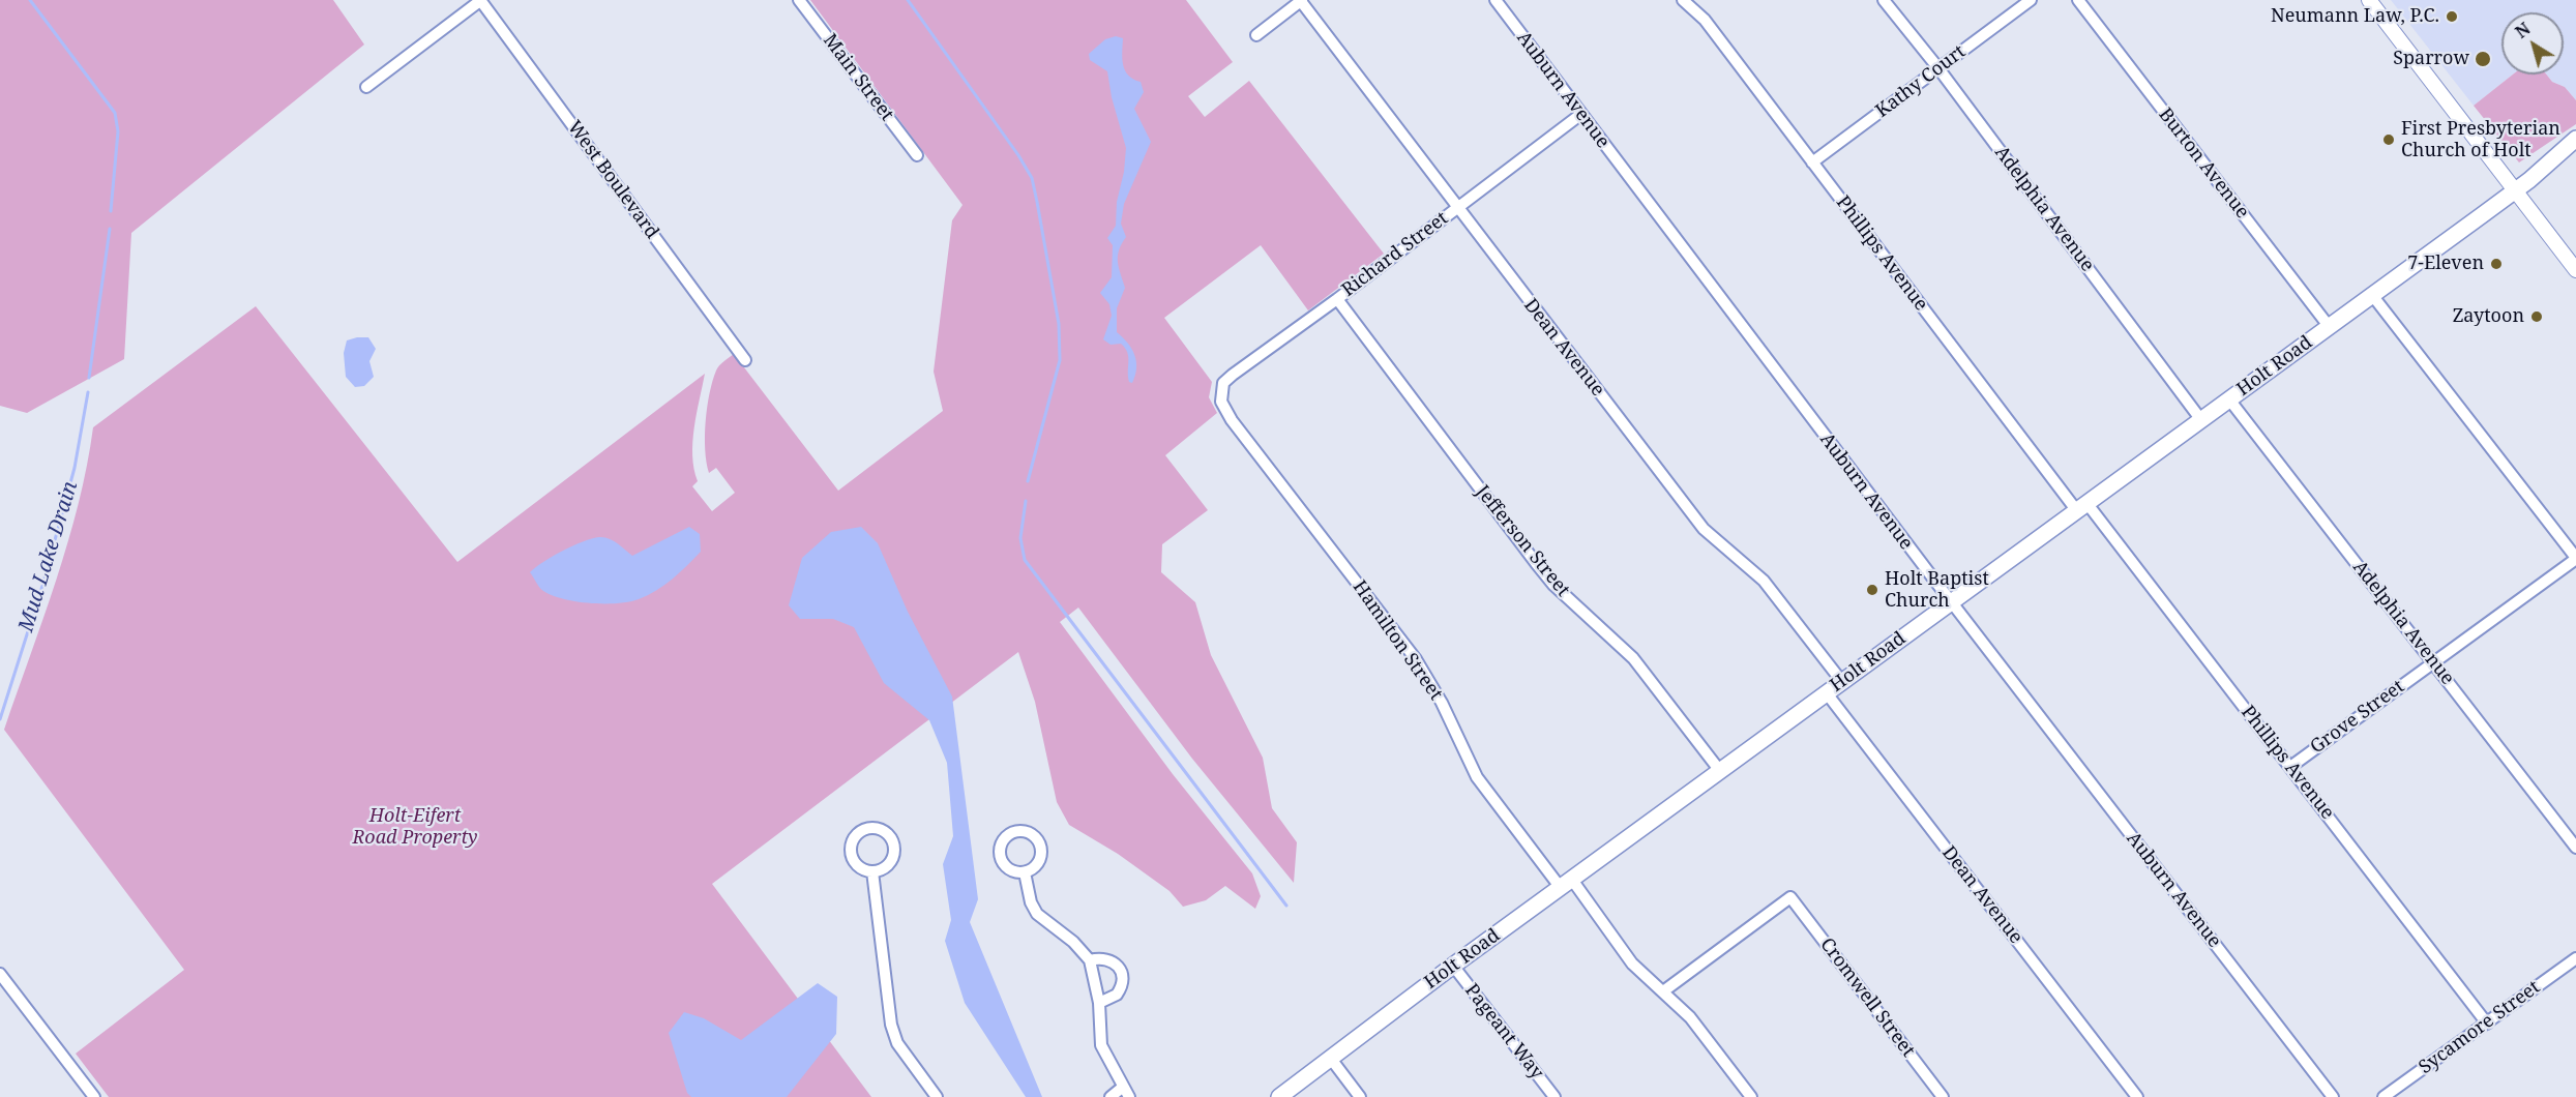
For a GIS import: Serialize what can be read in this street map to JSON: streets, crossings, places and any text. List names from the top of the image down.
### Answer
{
  "streets": {
    "main road": ["Holt Road"],
    "street": [
      "Main Street",
      "Kathy Court",
      "Auburn Avenue",
      "Burton Avenue",
      "West Boulevard",
      "Adelphia Avenue",
      "Phillips Avenue",
      "Richard Street",
      "Dean Avenue",
      "Jefferson Street",
      "Hamilton Street",
      "Grove Street",
      "Cromwell Street",
      "Sycamore Street",
      "Pageant Way"
    ]
  },
  "crossings": [
    ["Kathy Court", "Adelphia Avenue"],
    ["Kathy Court", "Phillips Avenue"],
    ["Auburn Avenue", "Richard Street"],
    ["Auburn Avenue", "Holt Road"],
    ["Burton Avenue", "Holt Road"],
    ["Adelphia Avenue", "Holt Road"],
    ["Adelphia Avenue", "Grove Street"],
    ["Phillips Avenue", "Holt Road"],
    ["Phillips Avenue", "Grove Street"],
    ["Phillips Avenue", "Sycamore Street"],
    ["Richard Street", "Dean Avenue"],
    ["Richard Street", "Jefferson Street"],
    ["Richard Street", "Hamilton Street"],
    ["Dean Avenue", "Holt Road"],
    ["Holt Road", "Jefferson Street"],
    ["Holt Road", "Hamilton Street"],
    ["Holt Road", "Pageant Way"],
    ["Hamilton Street", "Cromwell Street"]
  ],
  "water": ["Mud Lake Drain"],
  "parks": ["Holt-Eifert Road Property"],
  "places": [
    "Neumann Law, P.C.",
    "Sparrow",
    "First Presbyterian Church of Holt",
    "7-Eleven",
    "Zaytoon",
    "Holt Baptist Church"
  ],
  "north": "top left"
}
